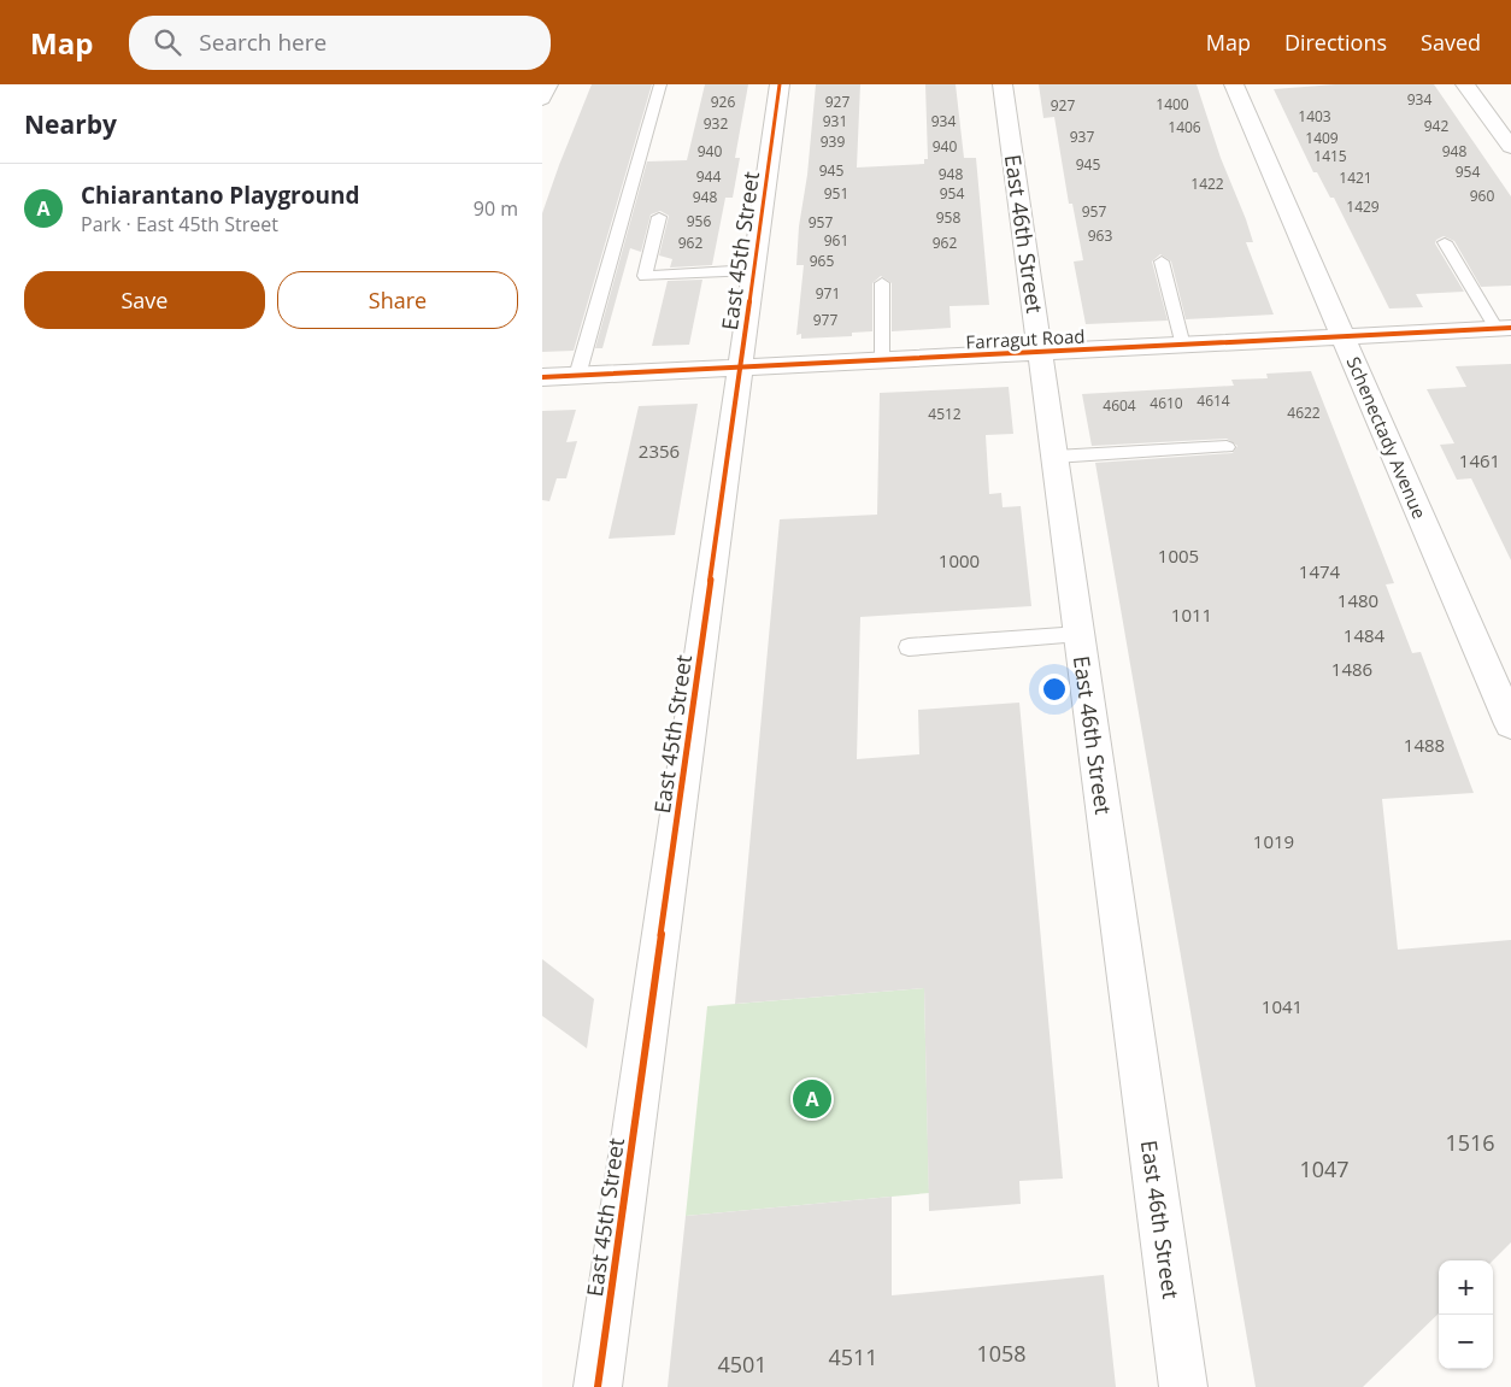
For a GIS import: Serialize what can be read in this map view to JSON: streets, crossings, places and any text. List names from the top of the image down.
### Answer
{
  "streets": {
    "street": [
      "East 46th Street",
      "East 45th Street",
      "Farragut Road",
      "Schenectady Avenue"
    ]
  },
  "crossings": [
    ["East 46th Street", "Farragut Road"],
    ["East 45th Street", "Farragut Road"],
    ["Farragut Road", "Schenectady Avenue"]
  ],
  "house_numbers": [
    "934",
    "926",
    "927",
    "1400",
    "927",
    "1403",
    "931",
    "934",
    "932",
    "942",
    "1406",
    "937",
    "1409",
    "939",
    "940",
    "940",
    "948",
    "1415",
    "945",
    "945",
    "954",
    "948",
    "944",
    "1421",
    "1422",
    "951",
    "954",
    "960",
    "948",
    "1429",
    "957",
    "958",
    "956",
    "957",
    "963",
    "961",
    "962",
    "962",
    "965",
    "971",
    "977",
    "4614",
    "4610",
    "4604",
    "4622",
    "4512",
    "2356",
    "1461",
    "1005",
    "1000",
    "1474",
    "1480",
    "1011",
    "1484",
    "1486",
    "1488",
    "1019",
    "1041",
    "1516",
    "1047",
    "1058",
    "4511",
    "4501"
  ],
  "page": {
    "header": "Map",
    "search": "Search here",
    "nav": ["Map", "Directions", "Saved"],
    "heading": "Nearby",
    "list": [
      {
        "mark": "A",
        "name": "Chiarantano Playground",
        "note": "Park · East 45th Street",
        "value": "90 m"
      }
    ],
    "buttons": ["Save", "Share"],
    "pins": "A",
    "map_buttons": ["+", "−"]
  }
}
